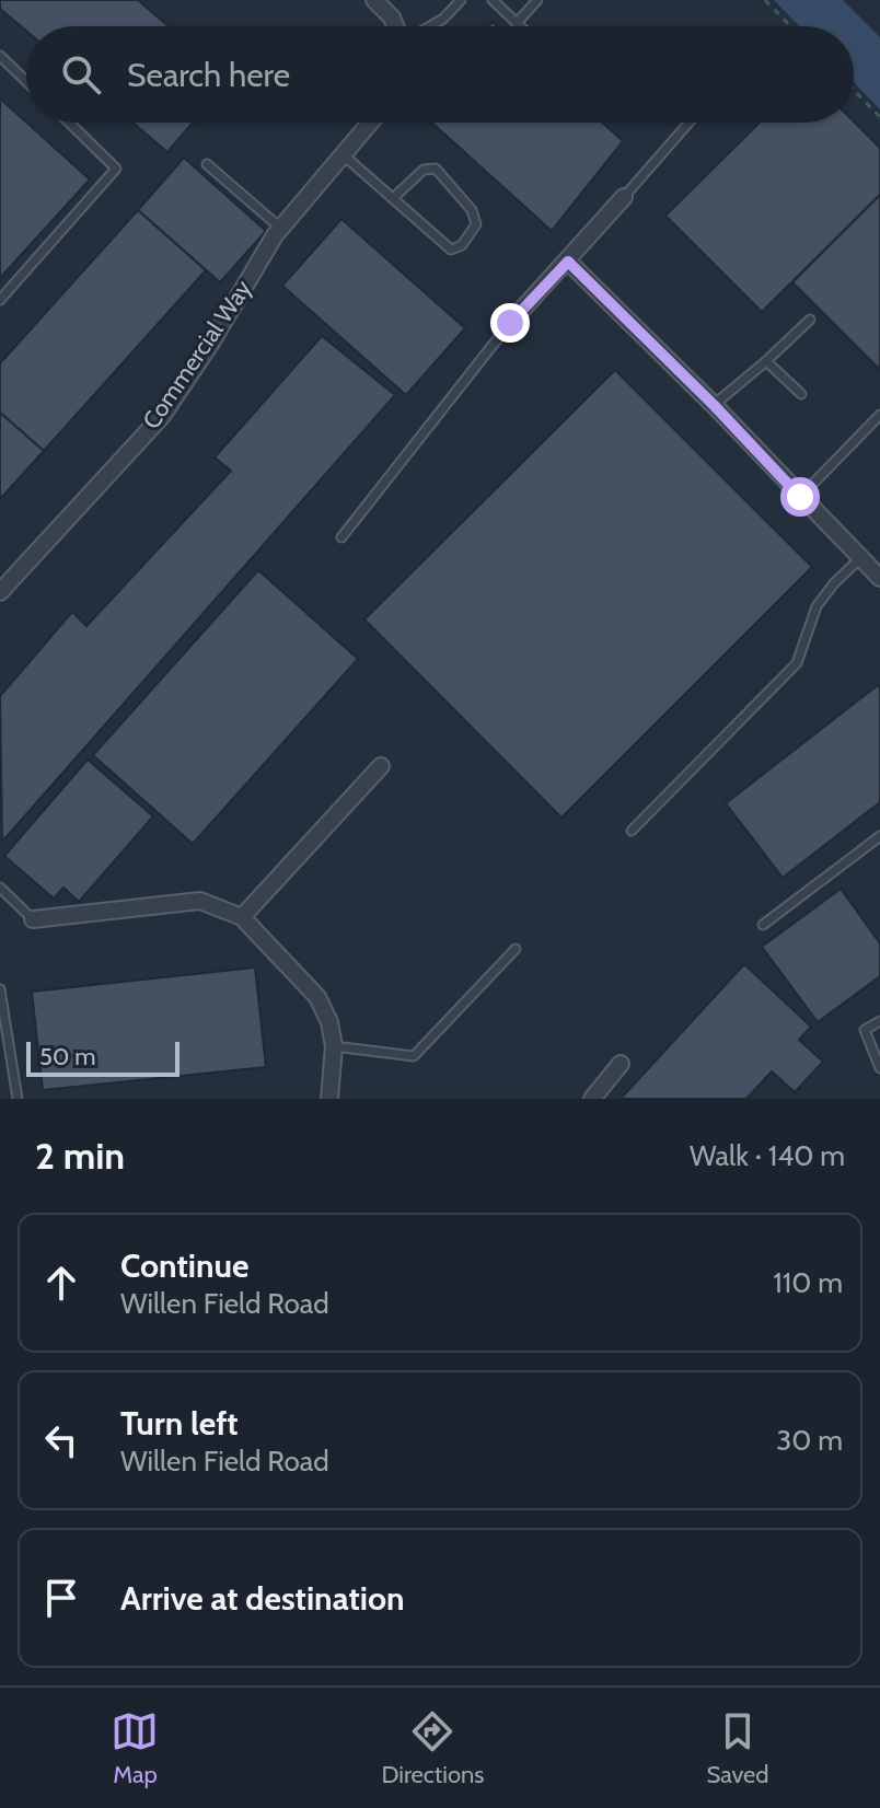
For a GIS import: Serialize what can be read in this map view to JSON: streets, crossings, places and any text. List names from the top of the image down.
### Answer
{
  "streets": {
    "street": ["Commercial Way"]
  },
  "scale_bar": "50 m",
  "page": {
    "search": "Search here",
    "scale": "50 m",
    "heading": ["2 min", "Walk · 140 m"],
    "list": [
      ["Continue", "Willen Field Road", "110 m"],
      ["Turn left", "Willen Field Road", "30 m"],
      "Arrive at destination"
    ],
    "nav": ["Map", "Directions", "Saved"]
  }
}
